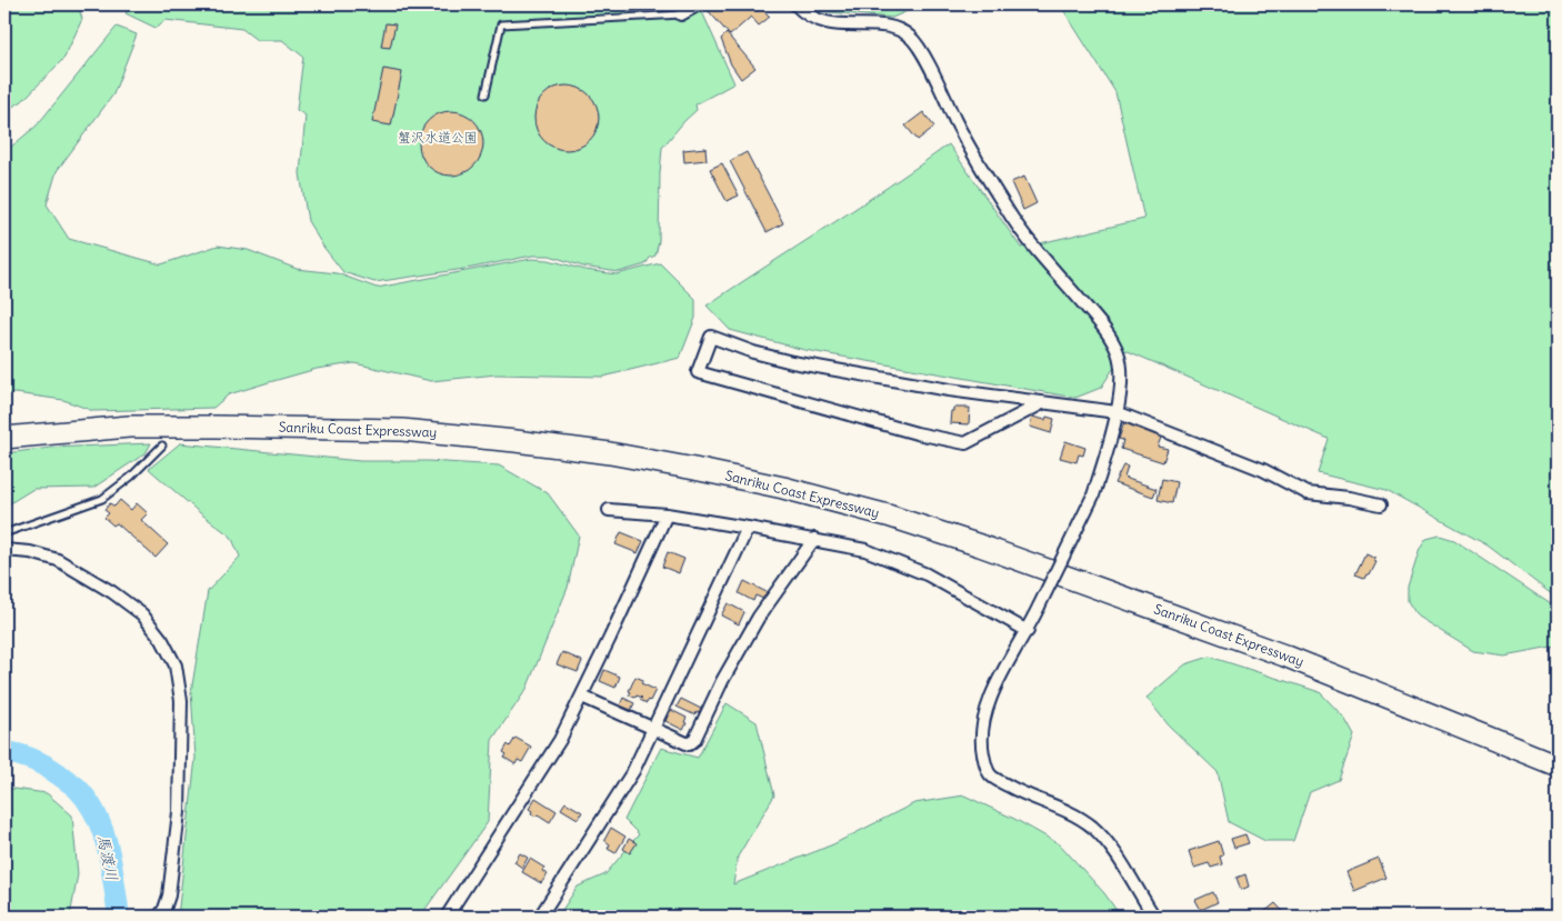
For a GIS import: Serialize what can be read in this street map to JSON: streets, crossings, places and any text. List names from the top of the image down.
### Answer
{
  "streets": {
    "highway": ["Sanriku Coast Expressway"]
  },
  "water": ["馬渡川"],
  "parks": ["蟹沢水道公園"]
}
